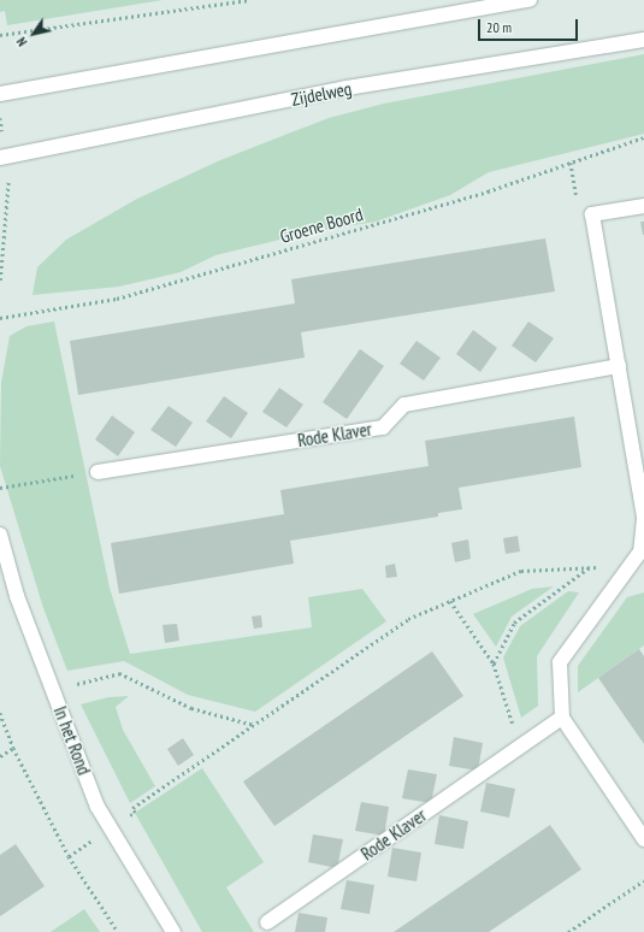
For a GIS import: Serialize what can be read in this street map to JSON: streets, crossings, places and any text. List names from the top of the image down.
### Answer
{
  "streets": {
    "street": ["Zijdelweg", "Rode Klaver", "In het Rond"],
    "path": ["Groene Boord"]
  },
  "scale_bar": "20 m",
  "north": "bottom left"
}
